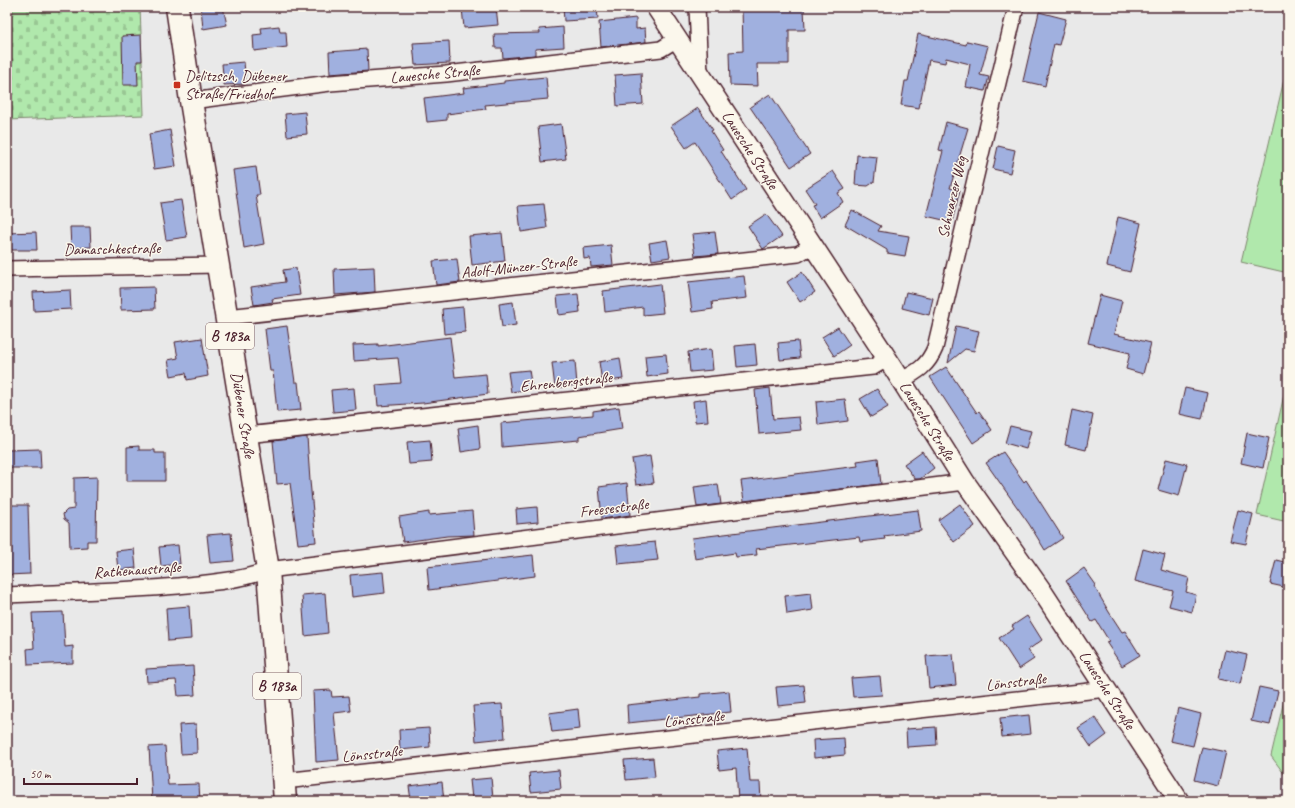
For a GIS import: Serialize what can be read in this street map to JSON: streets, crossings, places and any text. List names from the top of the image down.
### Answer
{
  "streets": {
    "main road": ["B 183a", "Dübener Straße"],
    "street": [
      "Lauesche Straße",
      "Schwarzer Weg",
      "Damaschkestraße",
      "Adolf-Münzer-Straße",
      "Ehrenbergstraße",
      "Freesestraße",
      "Rathenaustraße",
      "Lönsstraße"
    ]
  },
  "crossings": [
    ["Lauesche Straße", "Schwarzer Weg"],
    ["Lauesche Straße", "Adolf-Münzer-Straße"],
    ["Lauesche Straße", "Ehrenbergstraße"],
    ["Lauesche Straße", "Dübener Straße"],
    ["Lauesche Straße", "Freesestraße"],
    ["Lauesche Straße", "Lönsstraße"],
    ["Damaschkestraße", "Dübener Straße"],
    ["Adolf-Münzer-Straße", "Dübener Straße"],
    ["Ehrenbergstraße", "Dübener Straße"],
    ["Dübener Straße", "Freesestraße"],
    ["Dübener Straße", "Rathenaustraße"],
    ["Dübener Straße", "Lönsstraße"],
    ["Freesestraße", "Rathenaustraße"]
  ],
  "places": {
    "transit": ["Delitzsch, Dübener Straße/Friedhof"]
  },
  "scale_bar": "50 m"
}
